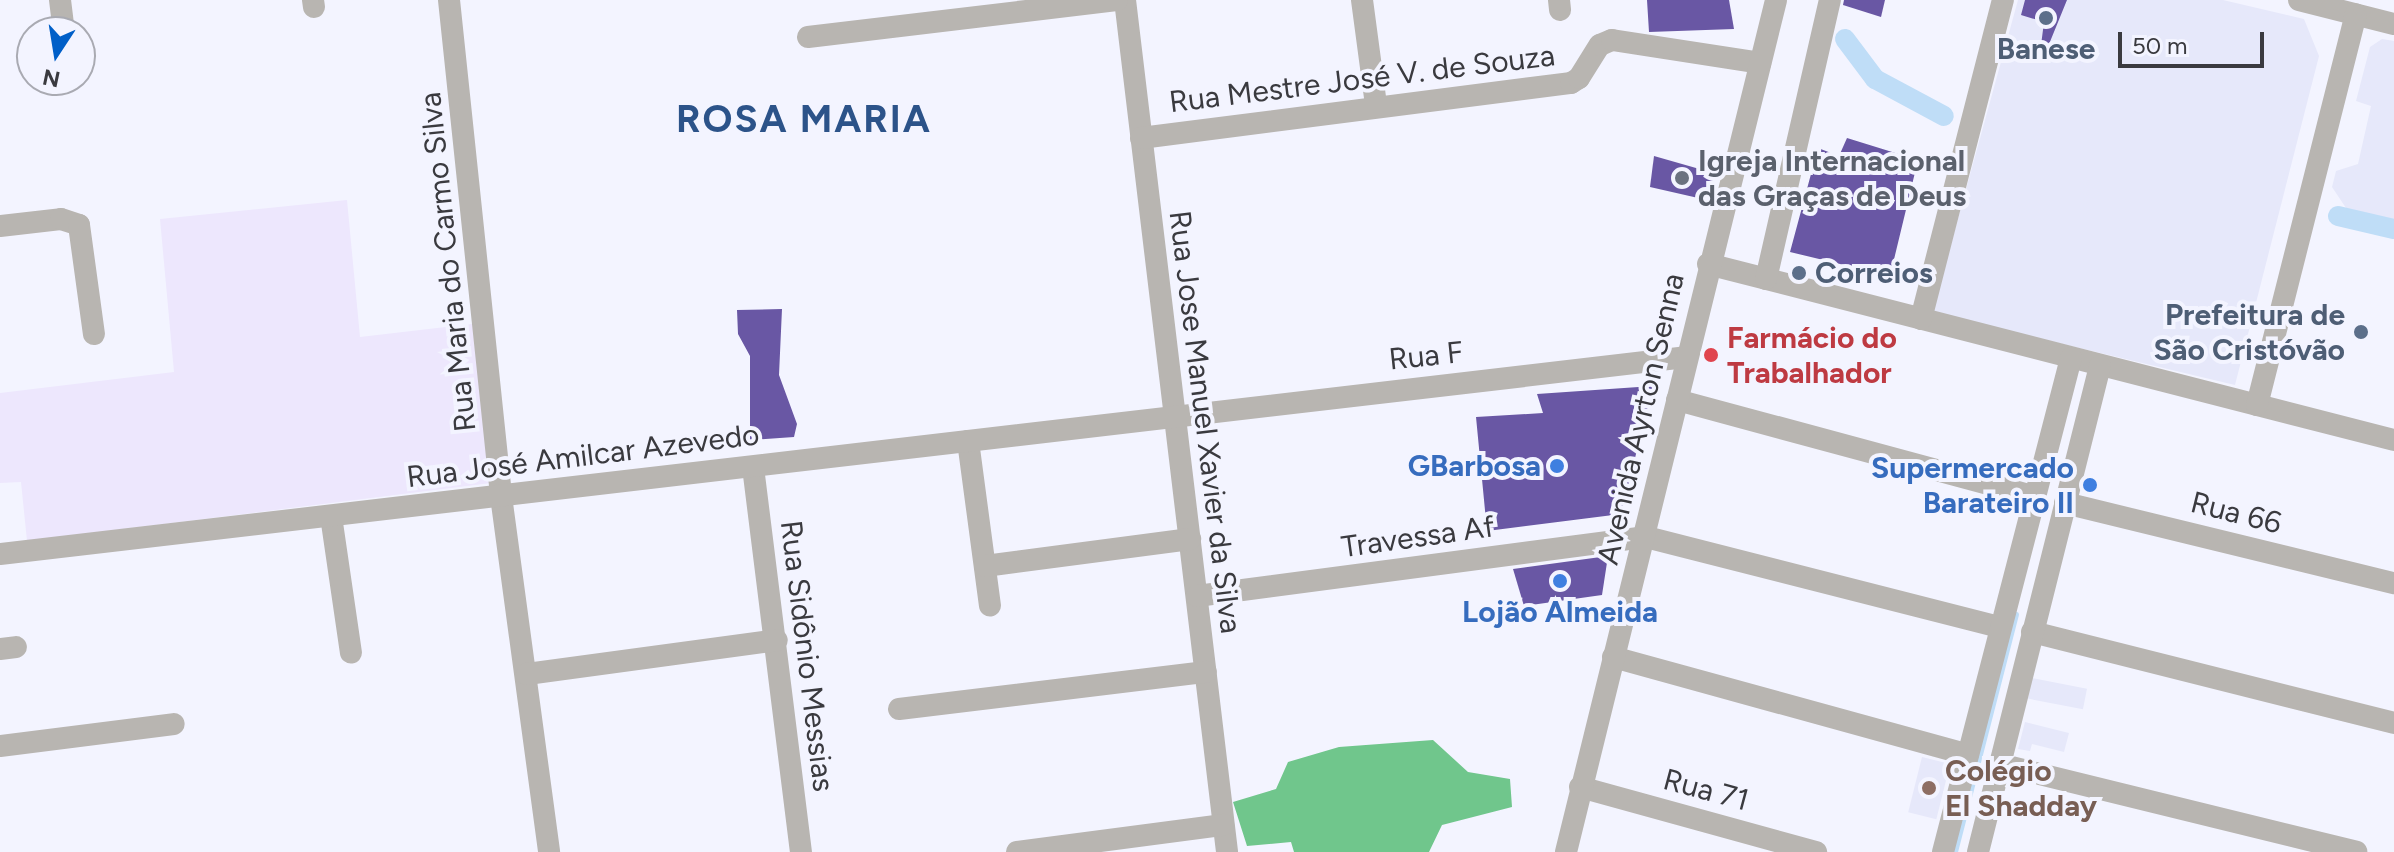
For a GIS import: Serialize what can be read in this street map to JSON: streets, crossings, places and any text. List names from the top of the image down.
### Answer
{
  "streets": {
    "street": [
      "Rua Mestre José V. de Souza",
      "Rua Maria do Carmo Silva",
      "Rua F",
      "Avenida Ayrton Senna",
      "Rua Jose Manuel Xavier da Silva",
      "Rua José Amilcar Azevedo",
      "Rua 66",
      "Travessa Af",
      "Rua Sidônio Messias",
      "Rua 71"
    ]
  },
  "crossings": [
    ["Rua Mestre José V. de Souza", "Avenida Ayrton Senna"],
    ["Rua Mestre José V. de Souza", "Rua Jose Manuel Xavier da Silva"],
    ["Rua Maria do Carmo Silva", "Rua José Amilcar Azevedo"],
    ["Rua F", "Avenida Ayrton Senna"],
    ["Rua F", "Rua Jose Manuel Xavier da Silva"],
    ["Rua F", "Rua José Amilcar Azevedo"],
    ["Avenida Ayrton Senna", "Travessa Af"],
    ["Avenida Ayrton Senna", "Rua 71"],
    ["Rua Jose Manuel Xavier da Silva", "Rua José Amilcar Azevedo"],
    ["Rua Jose Manuel Xavier da Silva", "Travessa Af"],
    ["Rua José Amilcar Azevedo", "Rua Sidônio Messias"]
  ],
  "districts": ["ROSA MARIA"],
  "places": [
    "Banese",
    "Igreja Internacional das Graças de Deus",
    "Correios",
    "Prefeitura de São Cristóvão",
    "Farmácio do Trabalhador",
    "GBarbosa",
    "Supermercado Barateiro II",
    "Lojão Almeida",
    "Colégio El Shadday"
  ],
  "scale_bar": "50 m",
  "north": "bottom"
}
